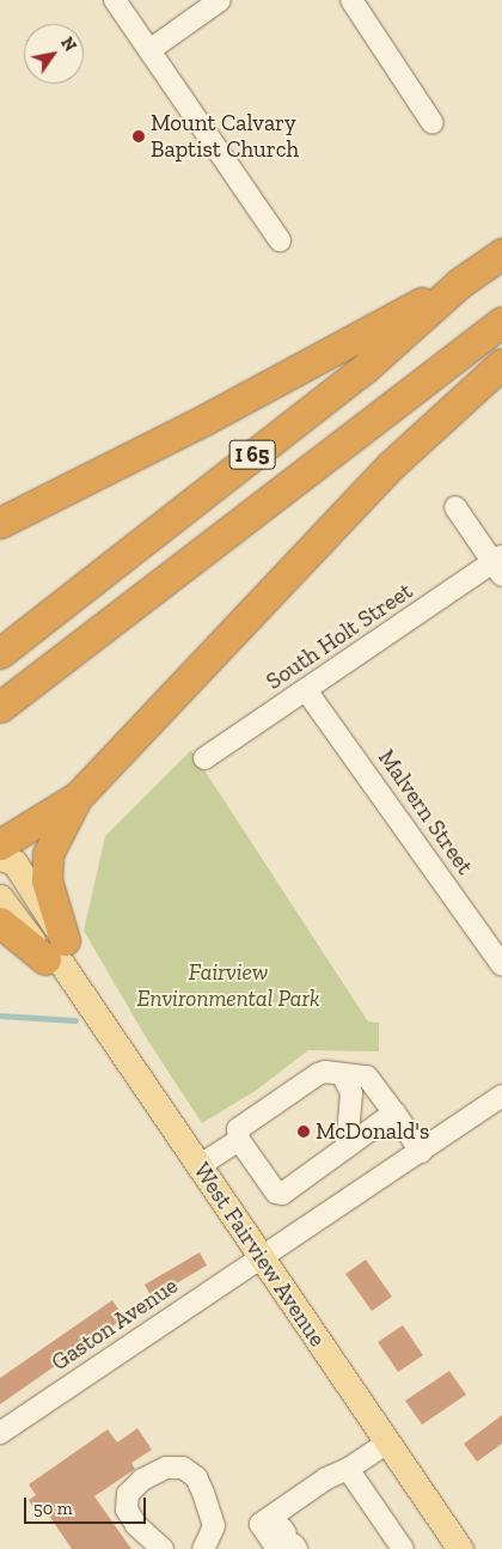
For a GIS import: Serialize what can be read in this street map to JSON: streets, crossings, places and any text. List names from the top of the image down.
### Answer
{
  "streets": {
    "highway": ["I 65"],
    "main road": ["West Fairview Avenue"],
    "street": ["South Holt Street", "Malvern Street", "Gaston Avenue"]
  },
  "crossings": [
    ["South Holt Street", "Malvern Street"],
    ["West Fairview Avenue", "Gaston Avenue"]
  ],
  "parks": ["Fairview Environmental Park"],
  "places": ["Mount Calvary Baptist Church", "McDonald's"],
  "scale_bar": "50 m",
  "north": "top right"
}
